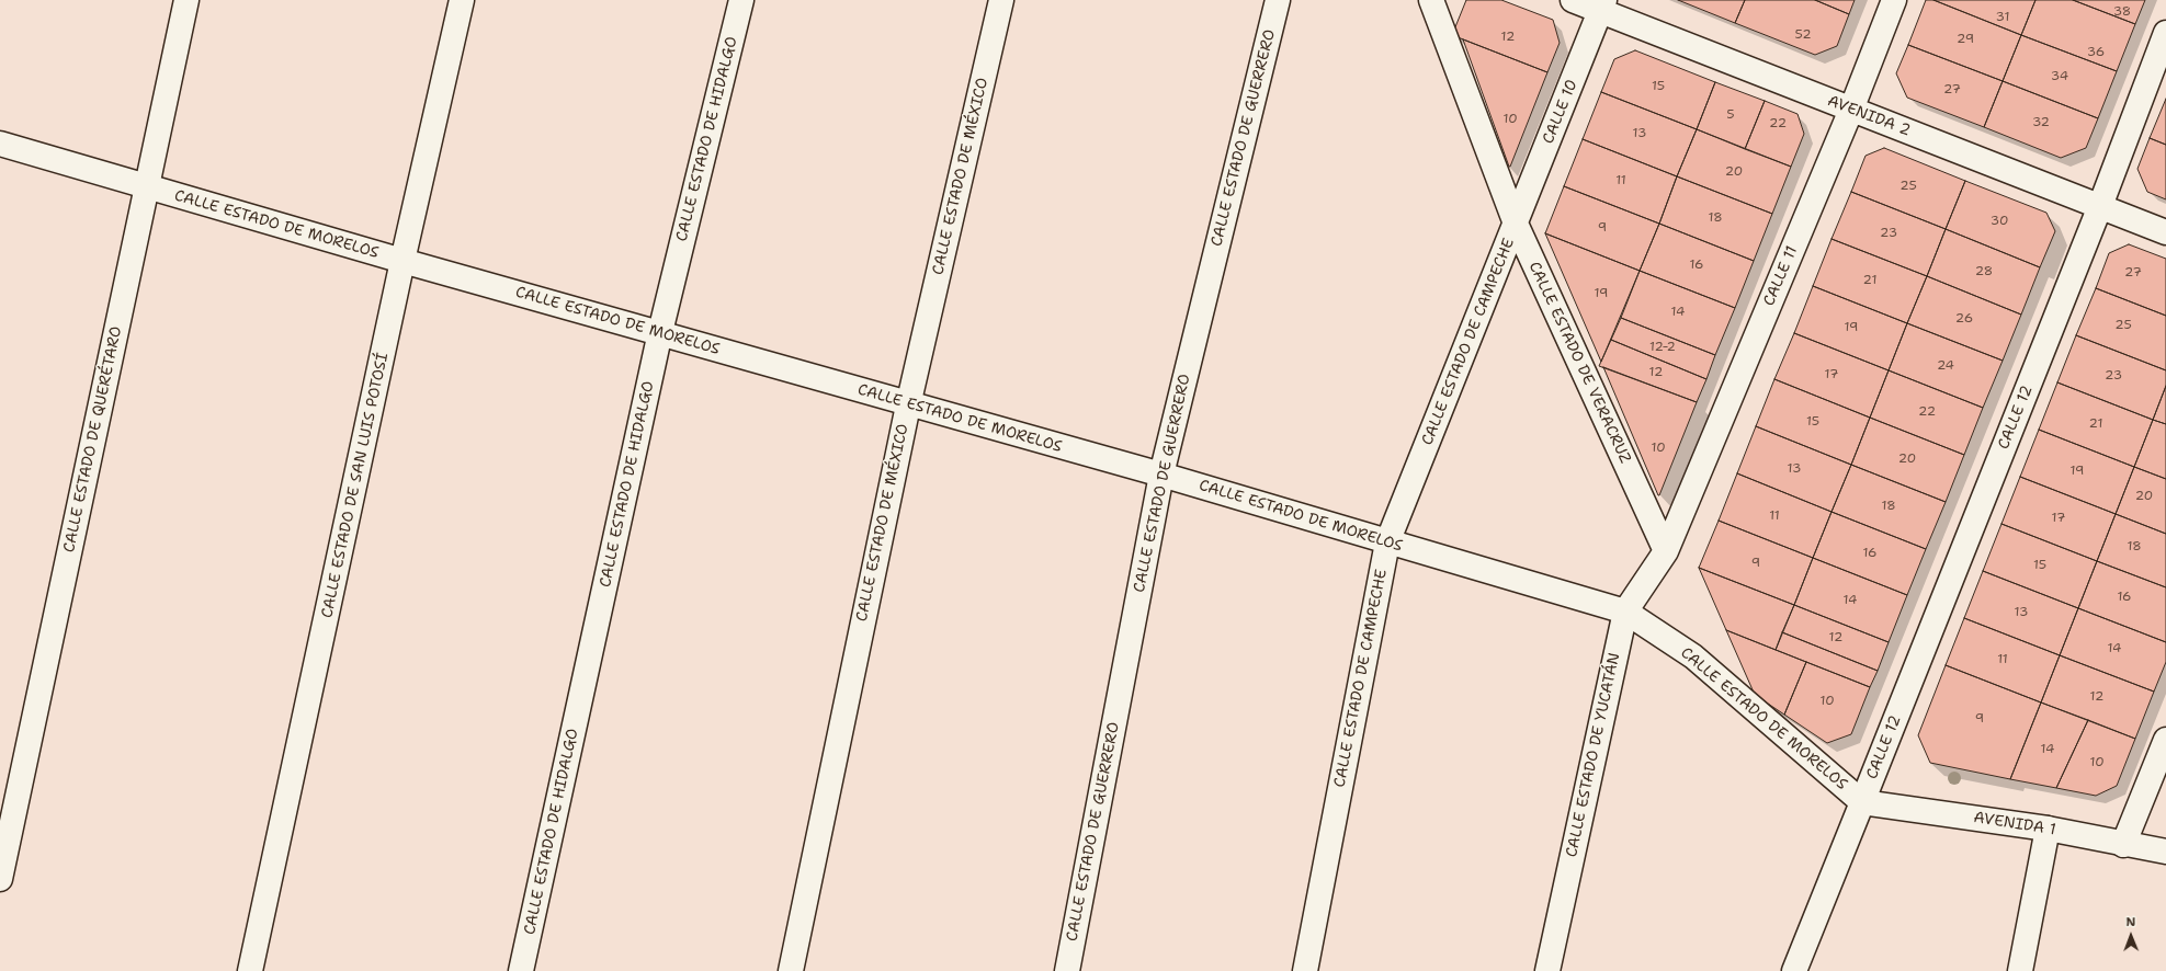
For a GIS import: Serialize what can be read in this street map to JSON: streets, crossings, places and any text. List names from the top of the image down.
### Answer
{
  "streets": {
    "street": [
      "CALLE 10",
      "AVENIDA 2",
      "CALLE ESTADO DE GUERRERO",
      "CALLE ESTADO DE HIDALGO",
      "CALLE ESTADO DE MÉXICO",
      "CALLE ESTADO DE MORELOS",
      "CALLE 11",
      "CALLE ESTADO DE CAMPECHE",
      "CALLE ESTADO DE VERACRUZ",
      "CALLE 12",
      "CALLE ESTADO DE QUERÉTARO",
      "CALLE ESTADO DE SAN LUIS POTOSÍ",
      "CALLE ESTADO DE YUCATÁN",
      "AVENIDA 1"
    ]
  },
  "crossings": [
    ["CALLE 10", "AVENIDA 2"],
    ["CALLE 10", "CALLE ESTADO DE CAMPECHE"],
    ["CALLE 10", "CALLE ESTADO DE VERACRUZ"],
    ["AVENIDA 2", "CALLE 11"],
    ["AVENIDA 2", "CALLE 12"],
    ["CALLE ESTADO DE GUERRERO", "CALLE ESTADO DE MORELOS"],
    ["CALLE ESTADO DE HIDALGO", "CALLE ESTADO DE MORELOS"],
    ["CALLE ESTADO DE MÉXICO", "CALLE ESTADO DE MORELOS"],
    ["CALLE ESTADO DE MORELOS", "CALLE ESTADO DE CAMPECHE"],
    ["CALLE ESTADO DE MORELOS", "CALLE 12"],
    ["CALLE ESTADO DE MORELOS", "CALLE ESTADO DE QUERÉTARO"],
    ["CALLE ESTADO DE MORELOS", "CALLE ESTADO DE SAN LUIS POTOSÍ"],
    ["CALLE ESTADO DE MORELOS", "CALLE ESTADO DE YUCATÁN"],
    ["CALLE ESTADO DE MORELOS", "AVENIDA 1"],
    ["CALLE 11", "CALLE ESTADO DE VERACRUZ"],
    ["CALLE 11", "CALLE ESTADO DE YUCATÁN"],
    ["CALLE ESTADO DE CAMPECHE", "CALLE ESTADO DE VERACRUZ"],
    ["CALLE ESTADO DE VERACRUZ", "CALLE ESTADO DE YUCATÁN"],
    ["CALLE 12", "AVENIDA 1"]
  ],
  "house_numbers": [
    "38",
    "31",
    "52",
    "12",
    "29",
    "36",
    "34",
    "15",
    "27",
    "5",
    "10",
    "32",
    "22",
    "13",
    "20",
    "11",
    "25",
    "18",
    "30",
    "9",
    "23",
    "16",
    "28",
    "27",
    "21",
    "19",
    "14",
    "26",
    "25",
    "19",
    "12-2",
    "24",
    "12",
    "17",
    "23",
    "22",
    "15",
    "21",
    "10",
    "20",
    "13",
    "19",
    "20",
    "18",
    "11",
    "17",
    "18",
    "16",
    "9",
    "15",
    "16",
    "14",
    "13",
    "12",
    "14",
    "11",
    "12",
    "10",
    "9",
    "14",
    "10"
  ],
  "north": "top"
}
